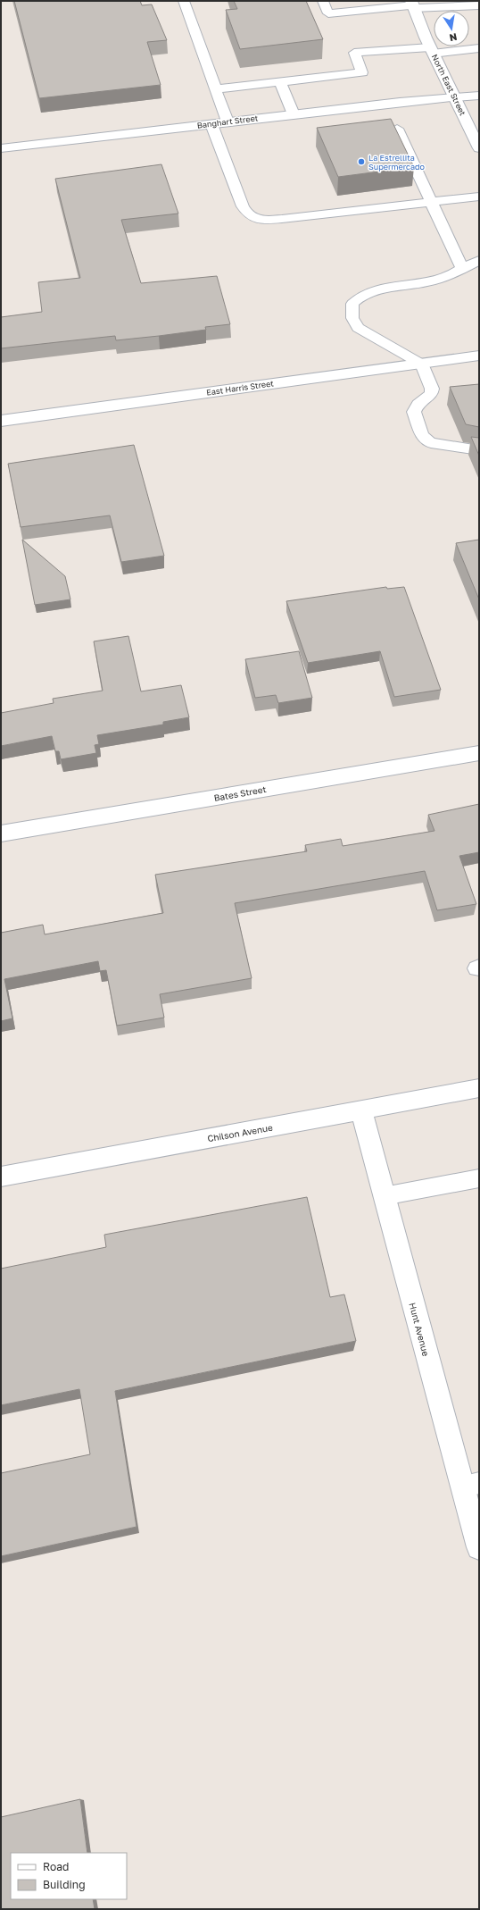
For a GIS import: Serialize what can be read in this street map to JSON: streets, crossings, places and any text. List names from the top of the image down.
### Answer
{
  "streets": {
    "street": [
      "North East Street",
      "Banghart Street",
      "East Harris Street",
      "Bates Street",
      "Chilson Avenue",
      "Hunt Avenue"
    ]
  },
  "crossings": [
    ["North East Street", "Banghart Street"],
    ["Chilson Avenue", "Hunt Avenue"]
  ],
  "places": ["La Estrellita Supermercado"],
  "legend": ["Road", "Building"],
  "north": "bottom"
}
